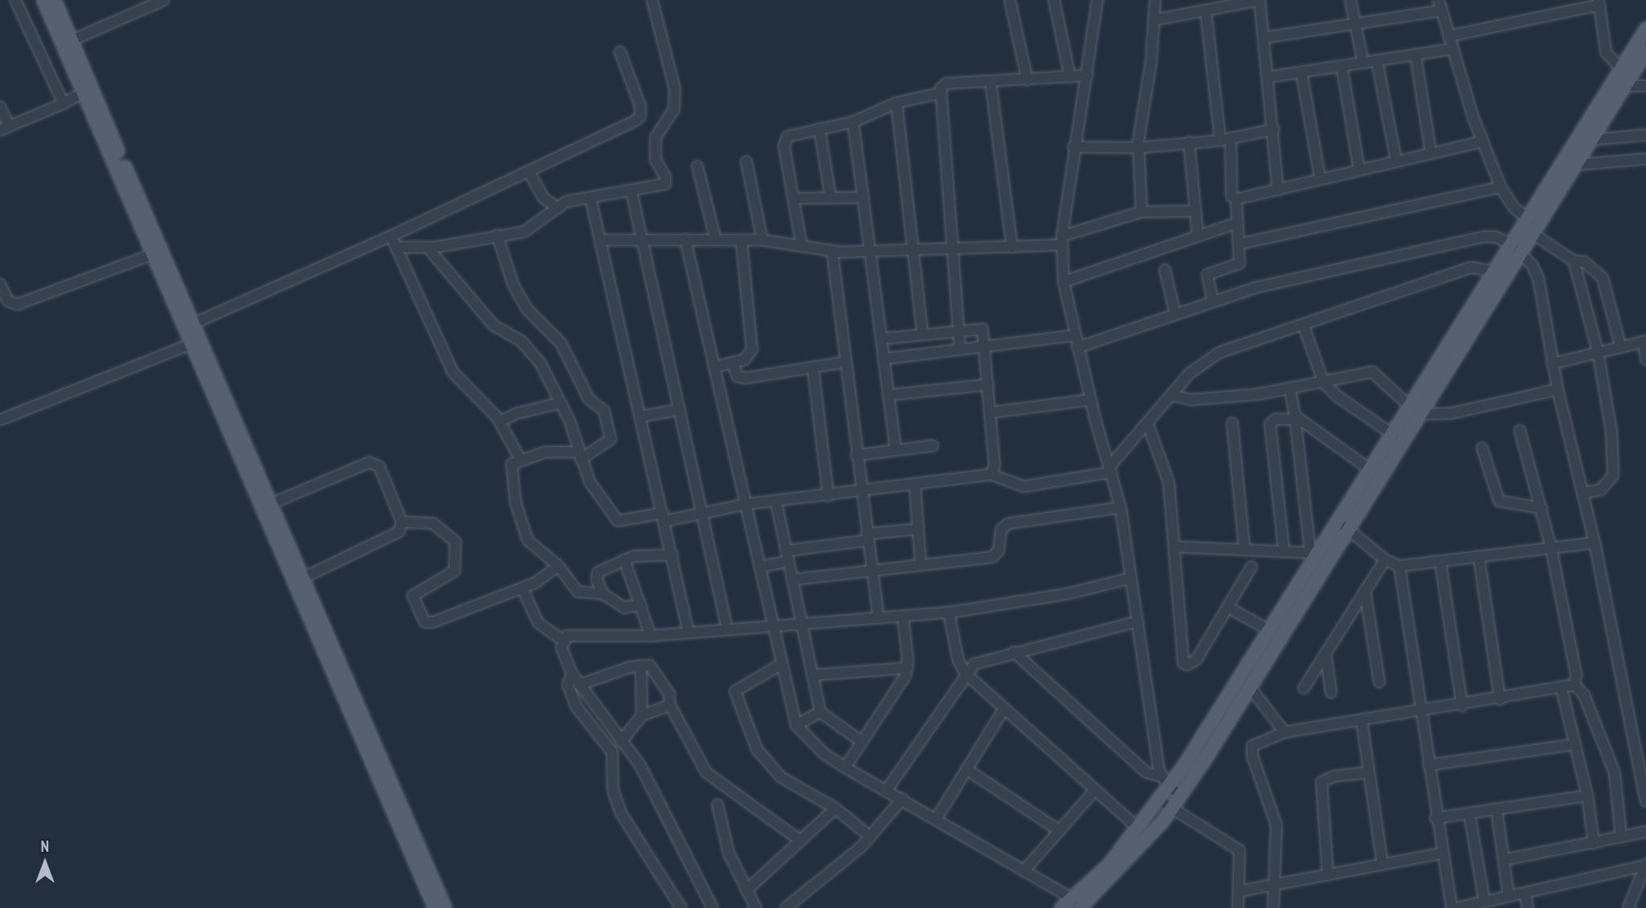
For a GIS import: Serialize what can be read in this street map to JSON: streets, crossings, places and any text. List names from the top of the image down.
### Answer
{
  "north": "top"
}
